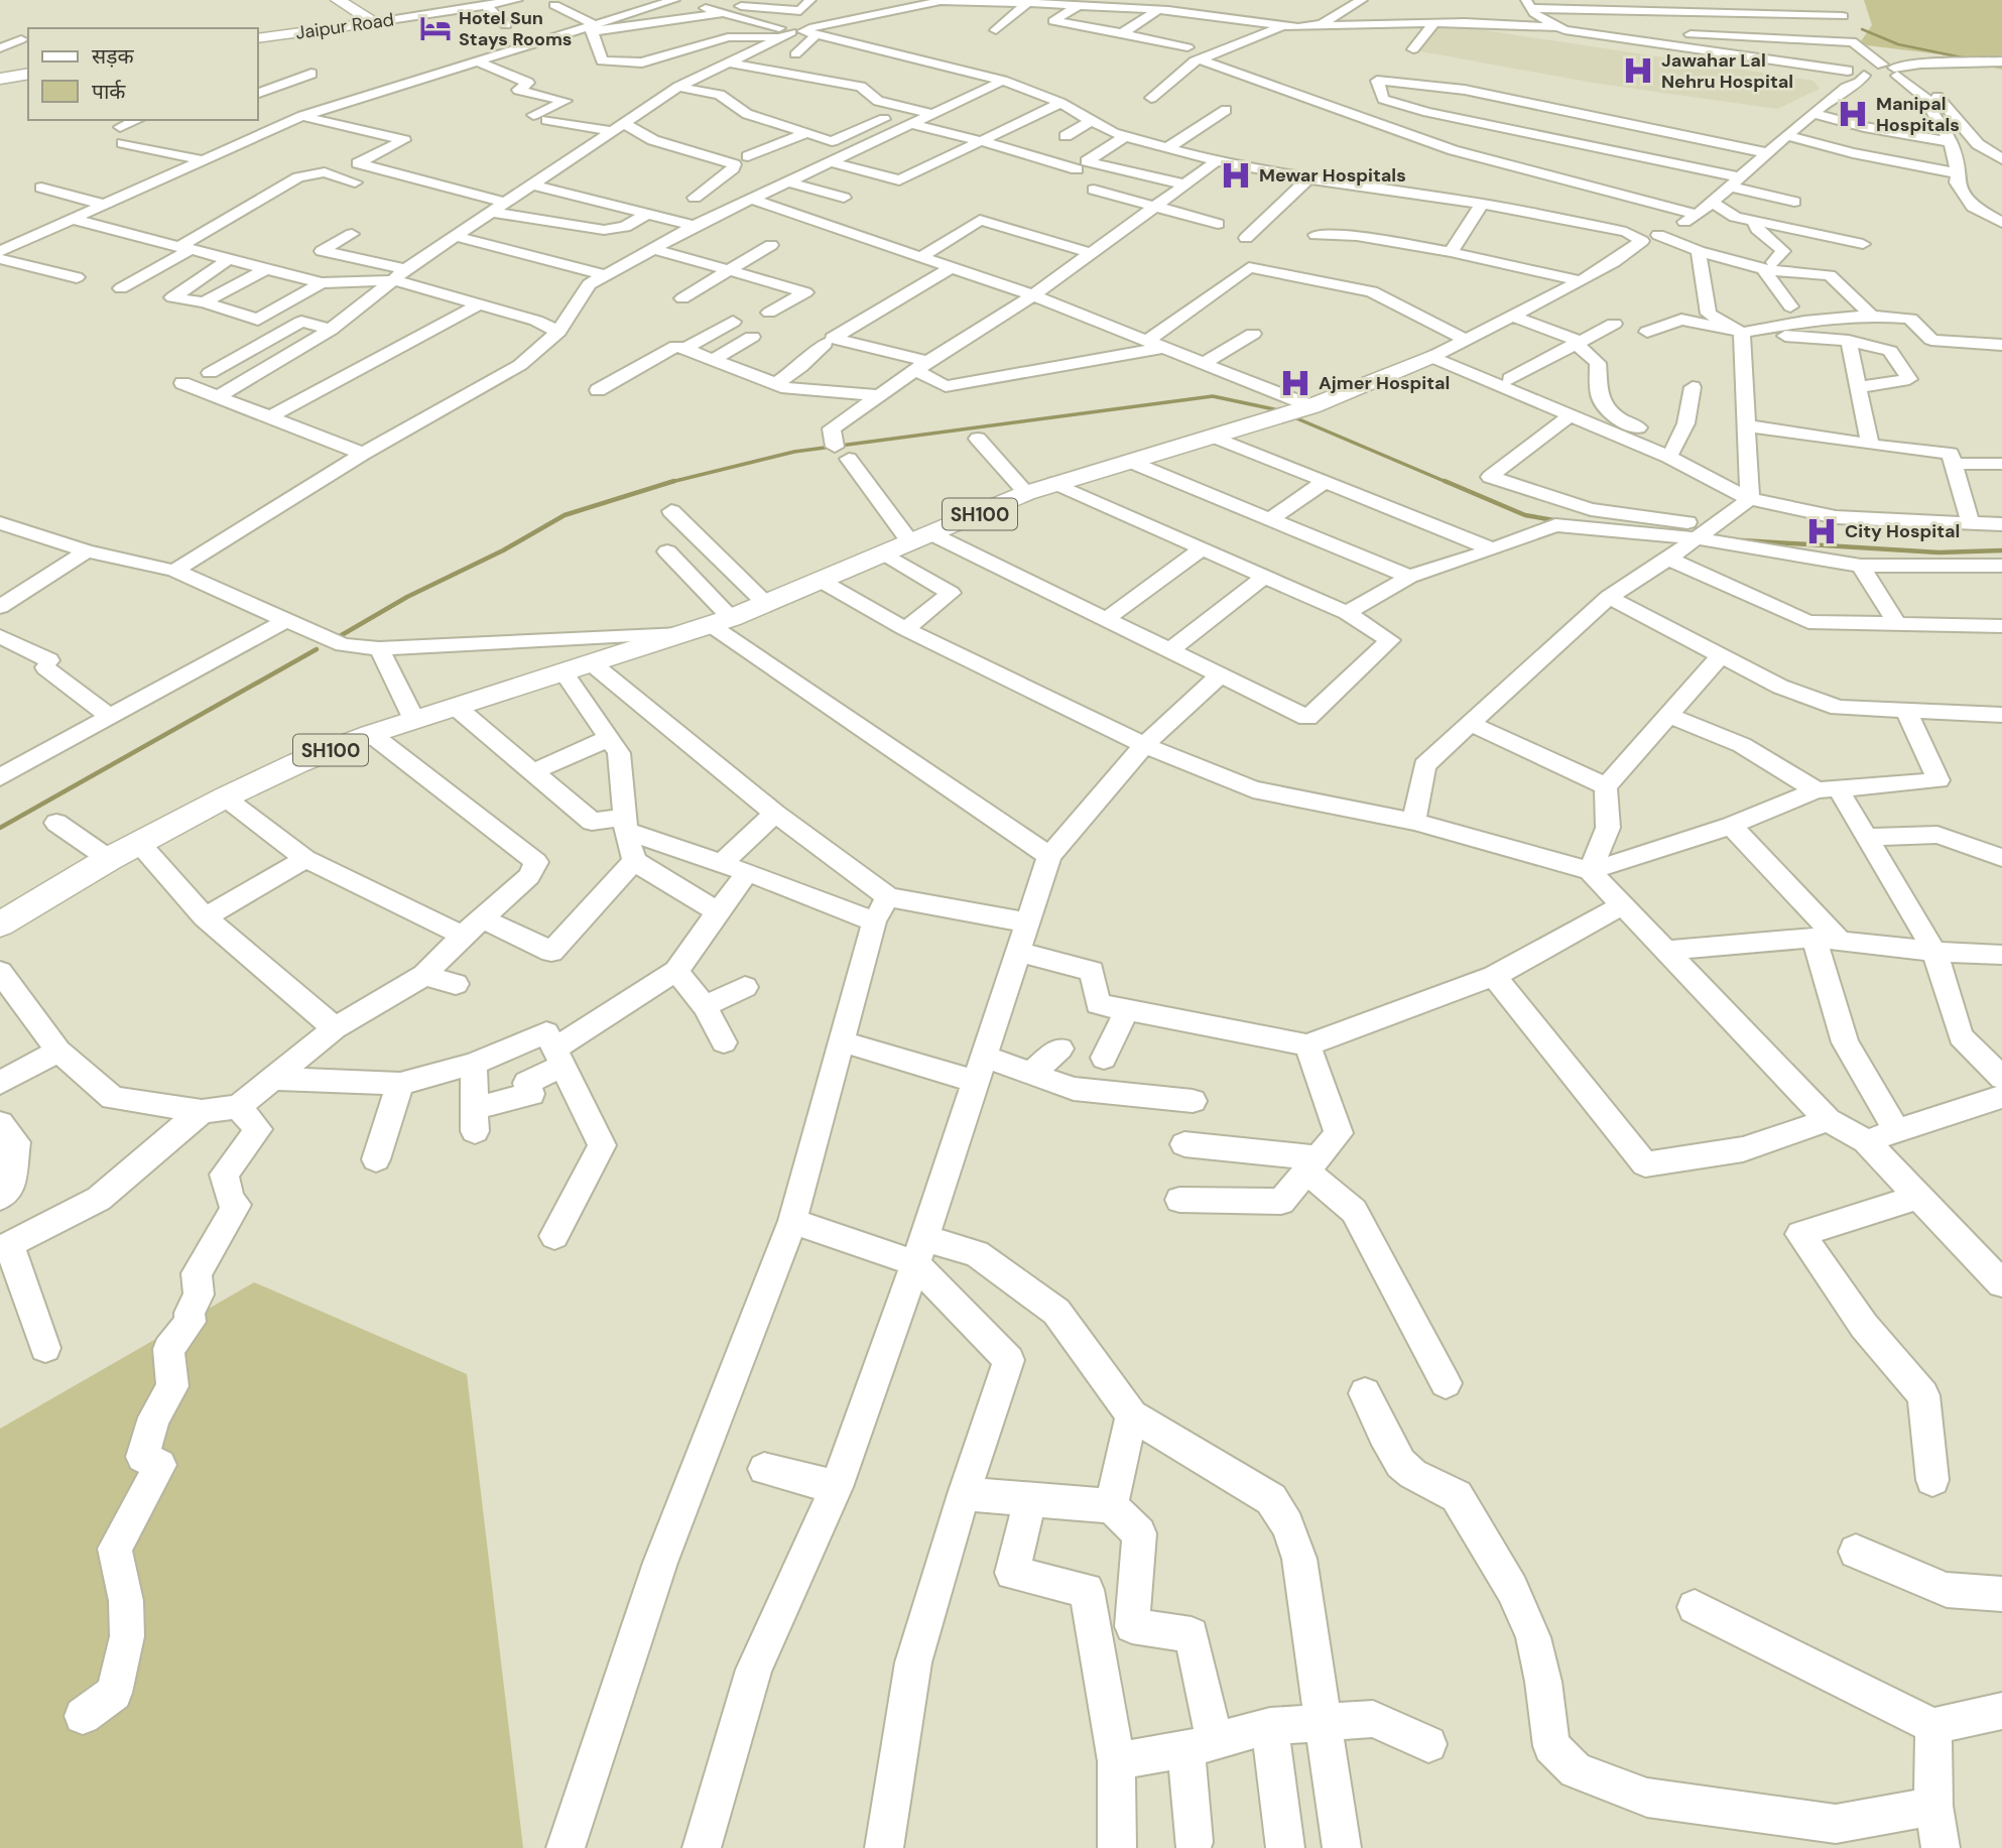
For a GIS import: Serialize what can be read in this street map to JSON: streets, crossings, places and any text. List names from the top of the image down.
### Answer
{
  "streets": {
    "main road": ["Jaipur Road", "SH100"]
  },
  "places": {
    "hotel": ["Hotel Sun Stays Rooms"],
    "hospital": [
      "Jawahar Lal Nehru Hospital",
      "Manipal Hospitals",
      "Mewar Hospitals",
      "Ajmer Hospital",
      "City Hospital"
    ]
  },
  "legend": ["सड़क", "पार्क"]
}
